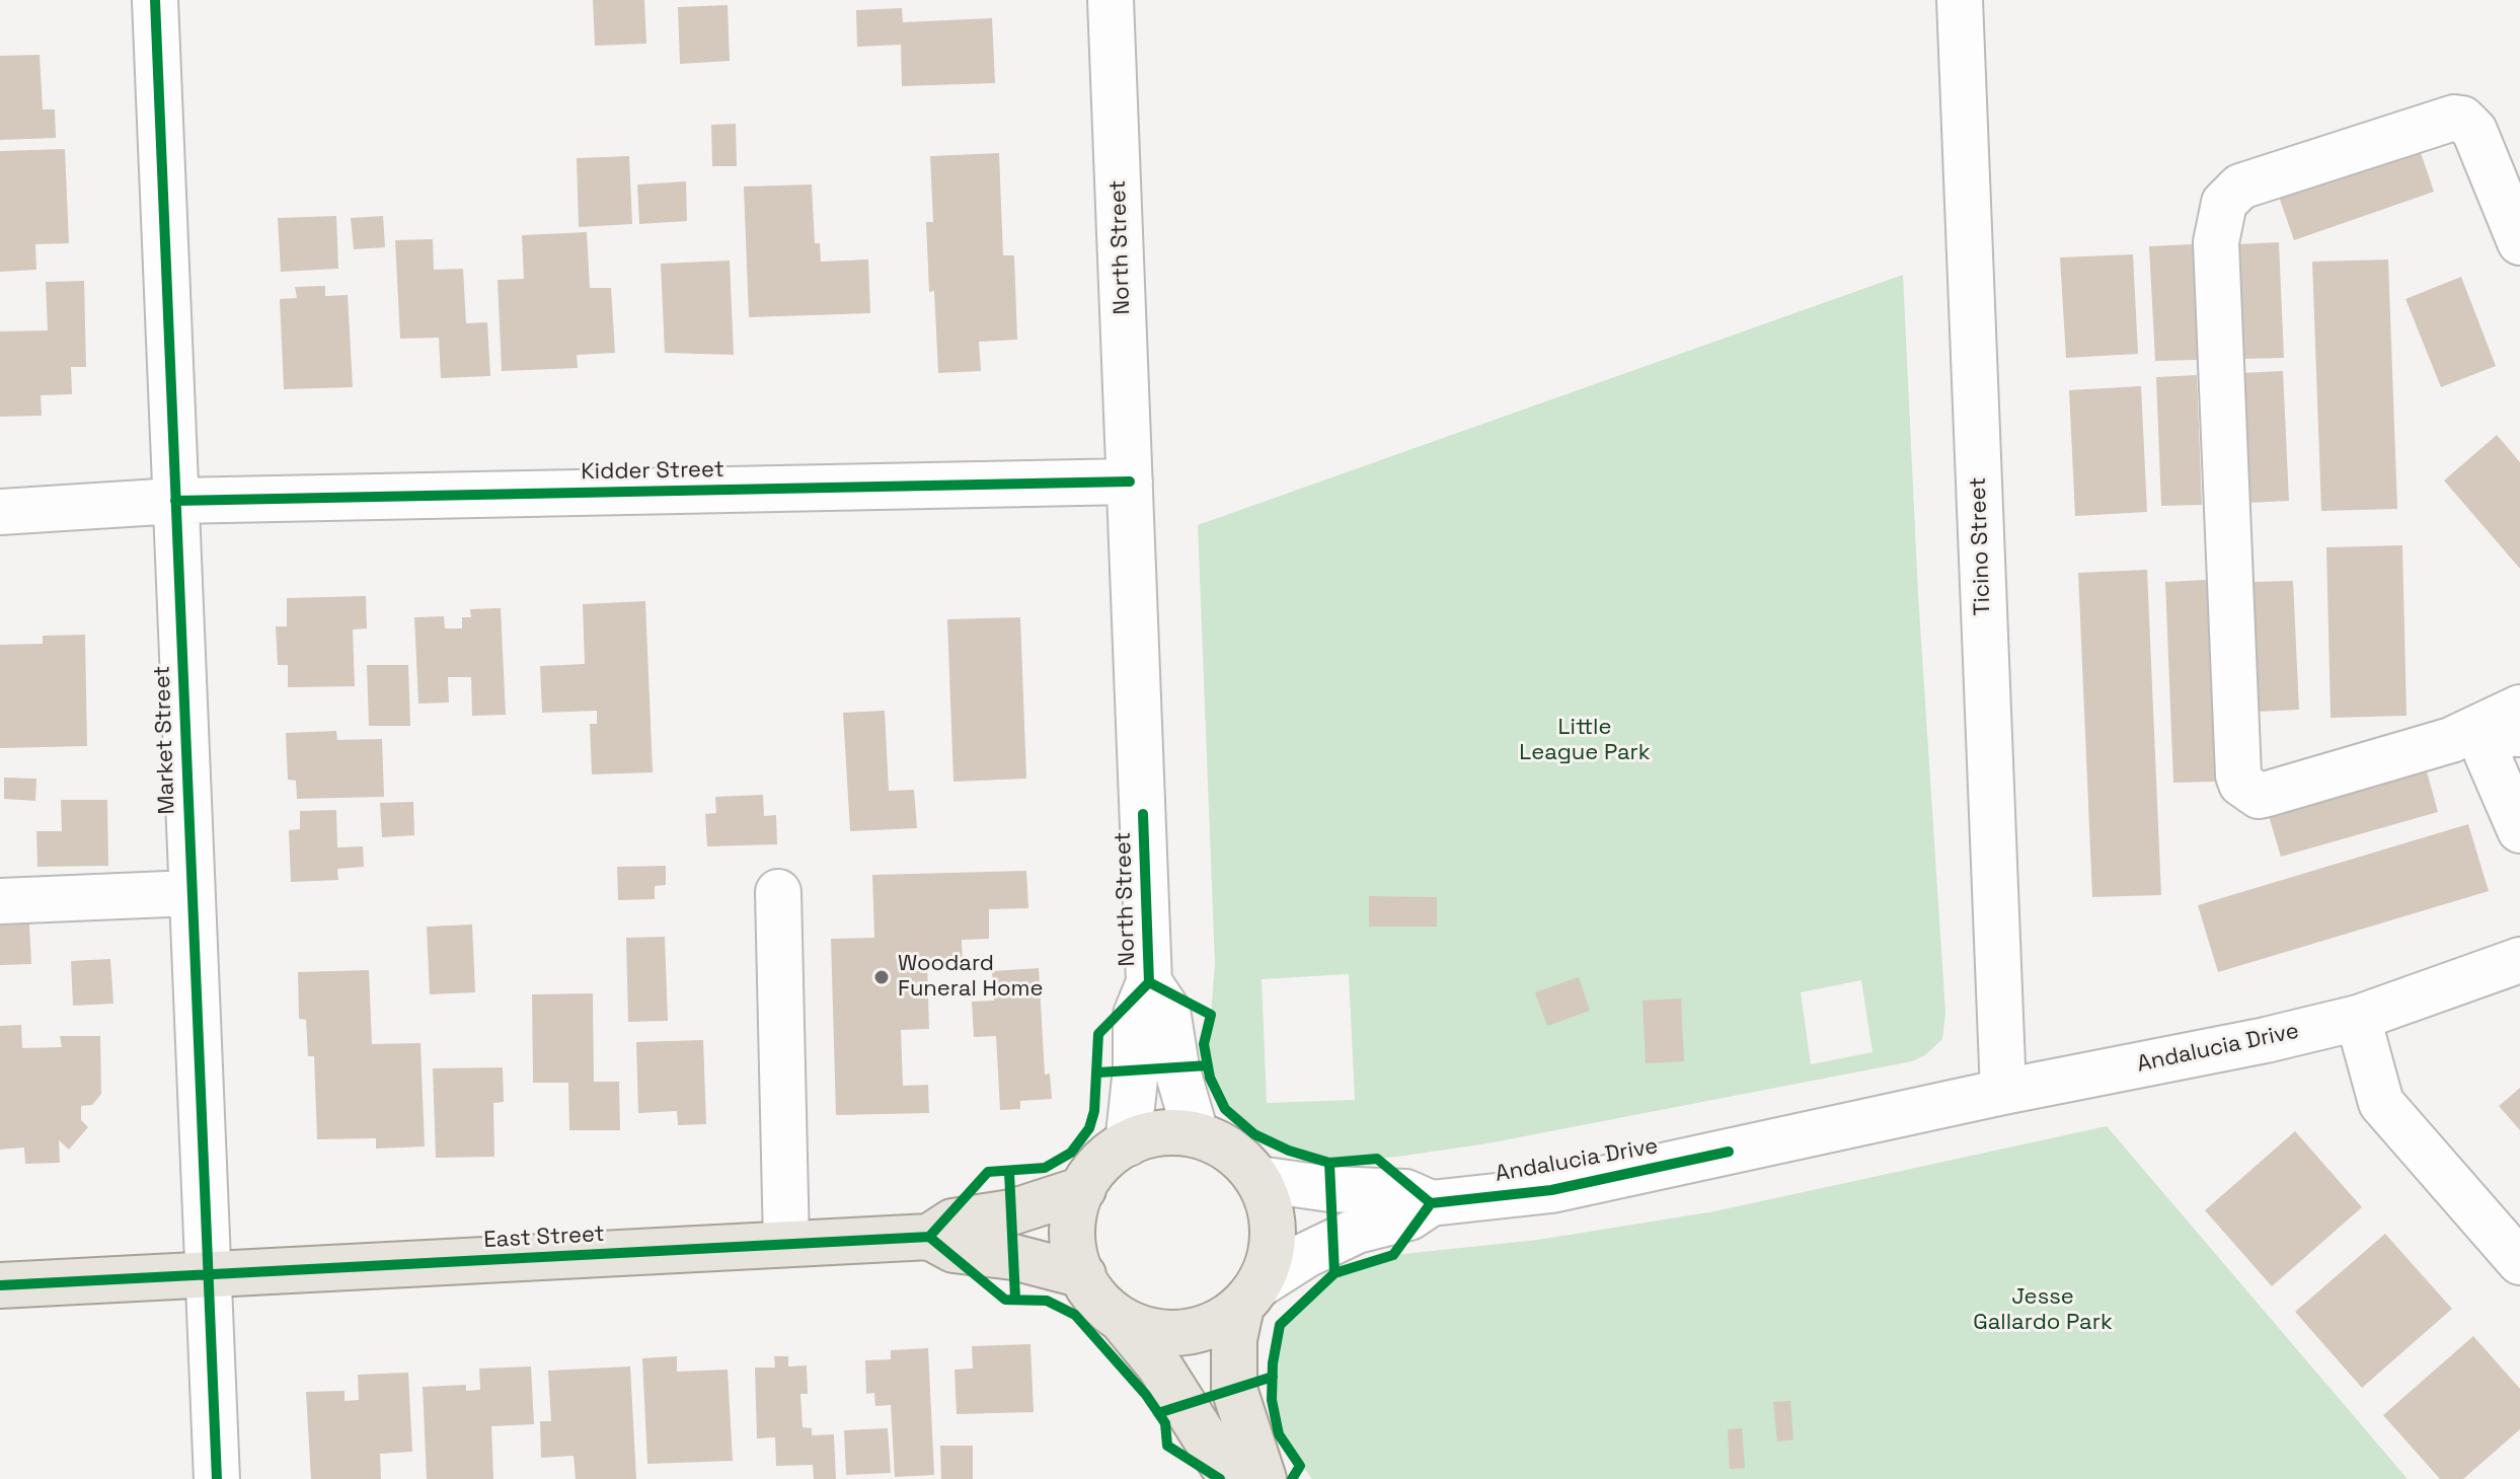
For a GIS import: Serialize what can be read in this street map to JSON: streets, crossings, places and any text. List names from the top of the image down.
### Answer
{
  "streets": {
    "main road": ["East Street"],
    "street": [
      "North Street",
      "Kidder Street",
      "Ticino Street",
      "Market Street",
      "Andalucia Drive"
    ]
  },
  "crossings": [
    ["North Street", "Kidder Street"],
    ["North Street", "Andalucia Drive"],
    ["North Street", "East Street"],
    ["Kidder Street", "Market Street"],
    ["Ticino Street", "Andalucia Drive"],
    ["Market Street", "East Street"],
    ["Andalucia Drive", "East Street"]
  ],
  "parks": ["Little League Park", "Jesse Gallardo Park"],
  "places": ["Woodard Funeral Home"]
}
